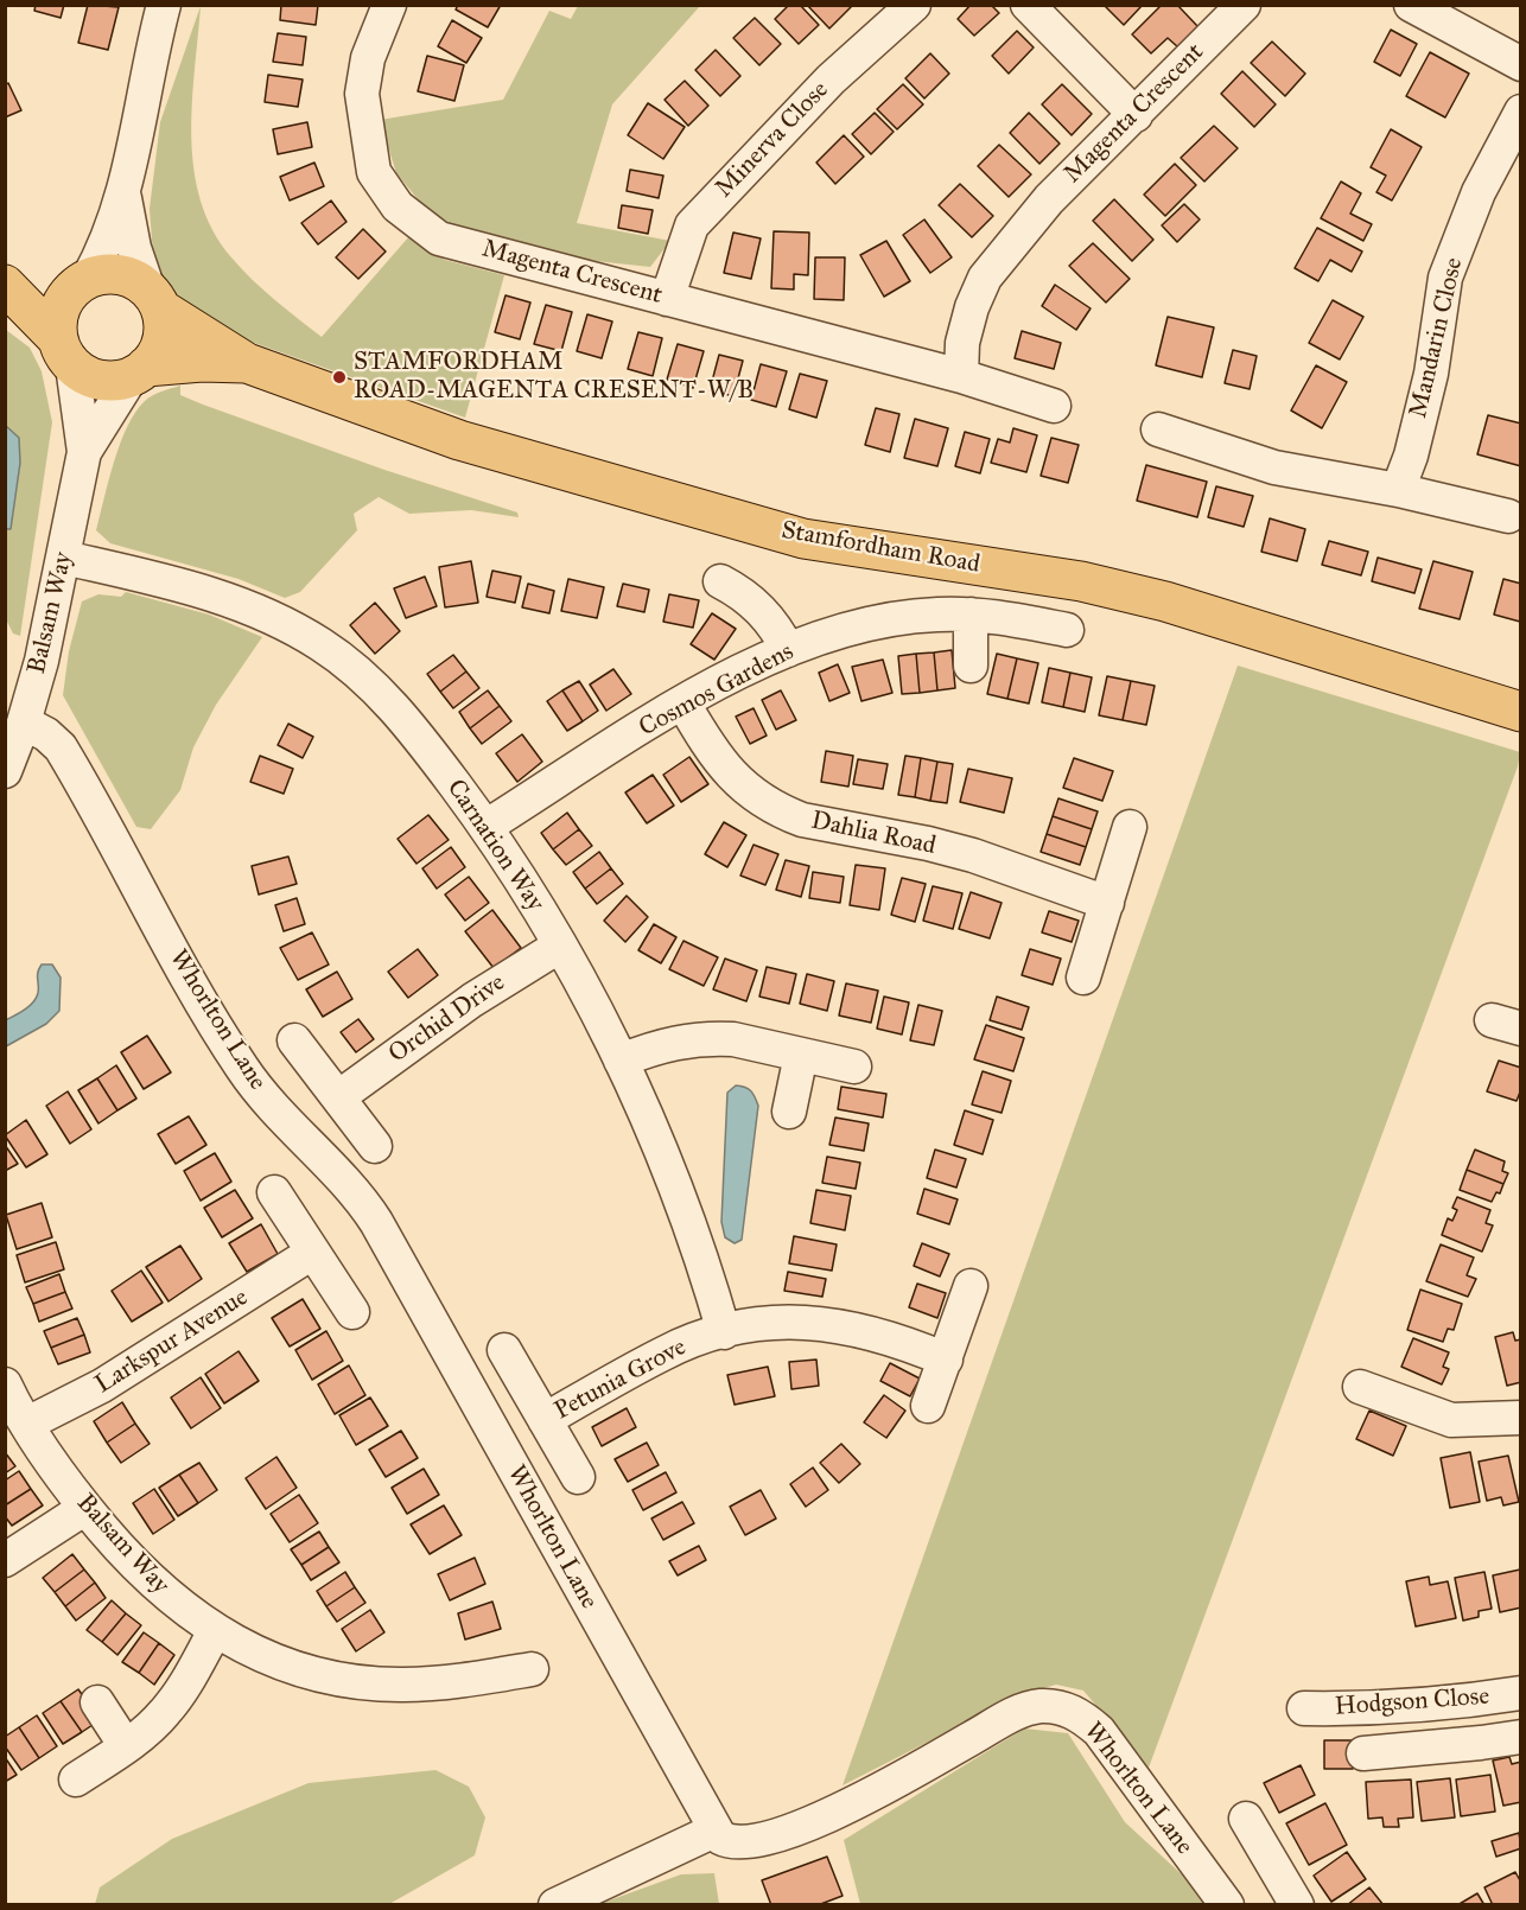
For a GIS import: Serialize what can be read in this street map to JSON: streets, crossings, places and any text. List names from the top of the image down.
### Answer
{
  "streets": {
    "main road": ["Stamfordham Road"],
    "street": [
      "Magenta Crescent",
      "Minerva Close",
      "Mandarin Close",
      "Balsam Way",
      "Cosmos Gardens",
      "Dahlia Road",
      "Carnation Way",
      "Orchid Drive",
      "Whorlton Lane",
      "Larkspur Avenue",
      "Petunia Grove",
      "Hodgson Close"
    ]
  },
  "crossings": [
    ["Magenta Crescent", "Minerva Close"],
    ["Stamfordham Road", "Balsam Way"],
    ["Balsam Way", "Carnation Way"],
    ["Balsam Way", "Whorlton Lane"],
    ["Balsam Way", "Larkspur Avenue"],
    ["Cosmos Gardens", "Dahlia Road"],
    ["Cosmos Gardens", "Carnation Way"],
    ["Carnation Way", "Orchid Drive"],
    ["Carnation Way", "Petunia Grove"]
  ],
  "places": ["STAMFORDHAM ROAD-MAGENTA CRESENT-W/B"]
}
